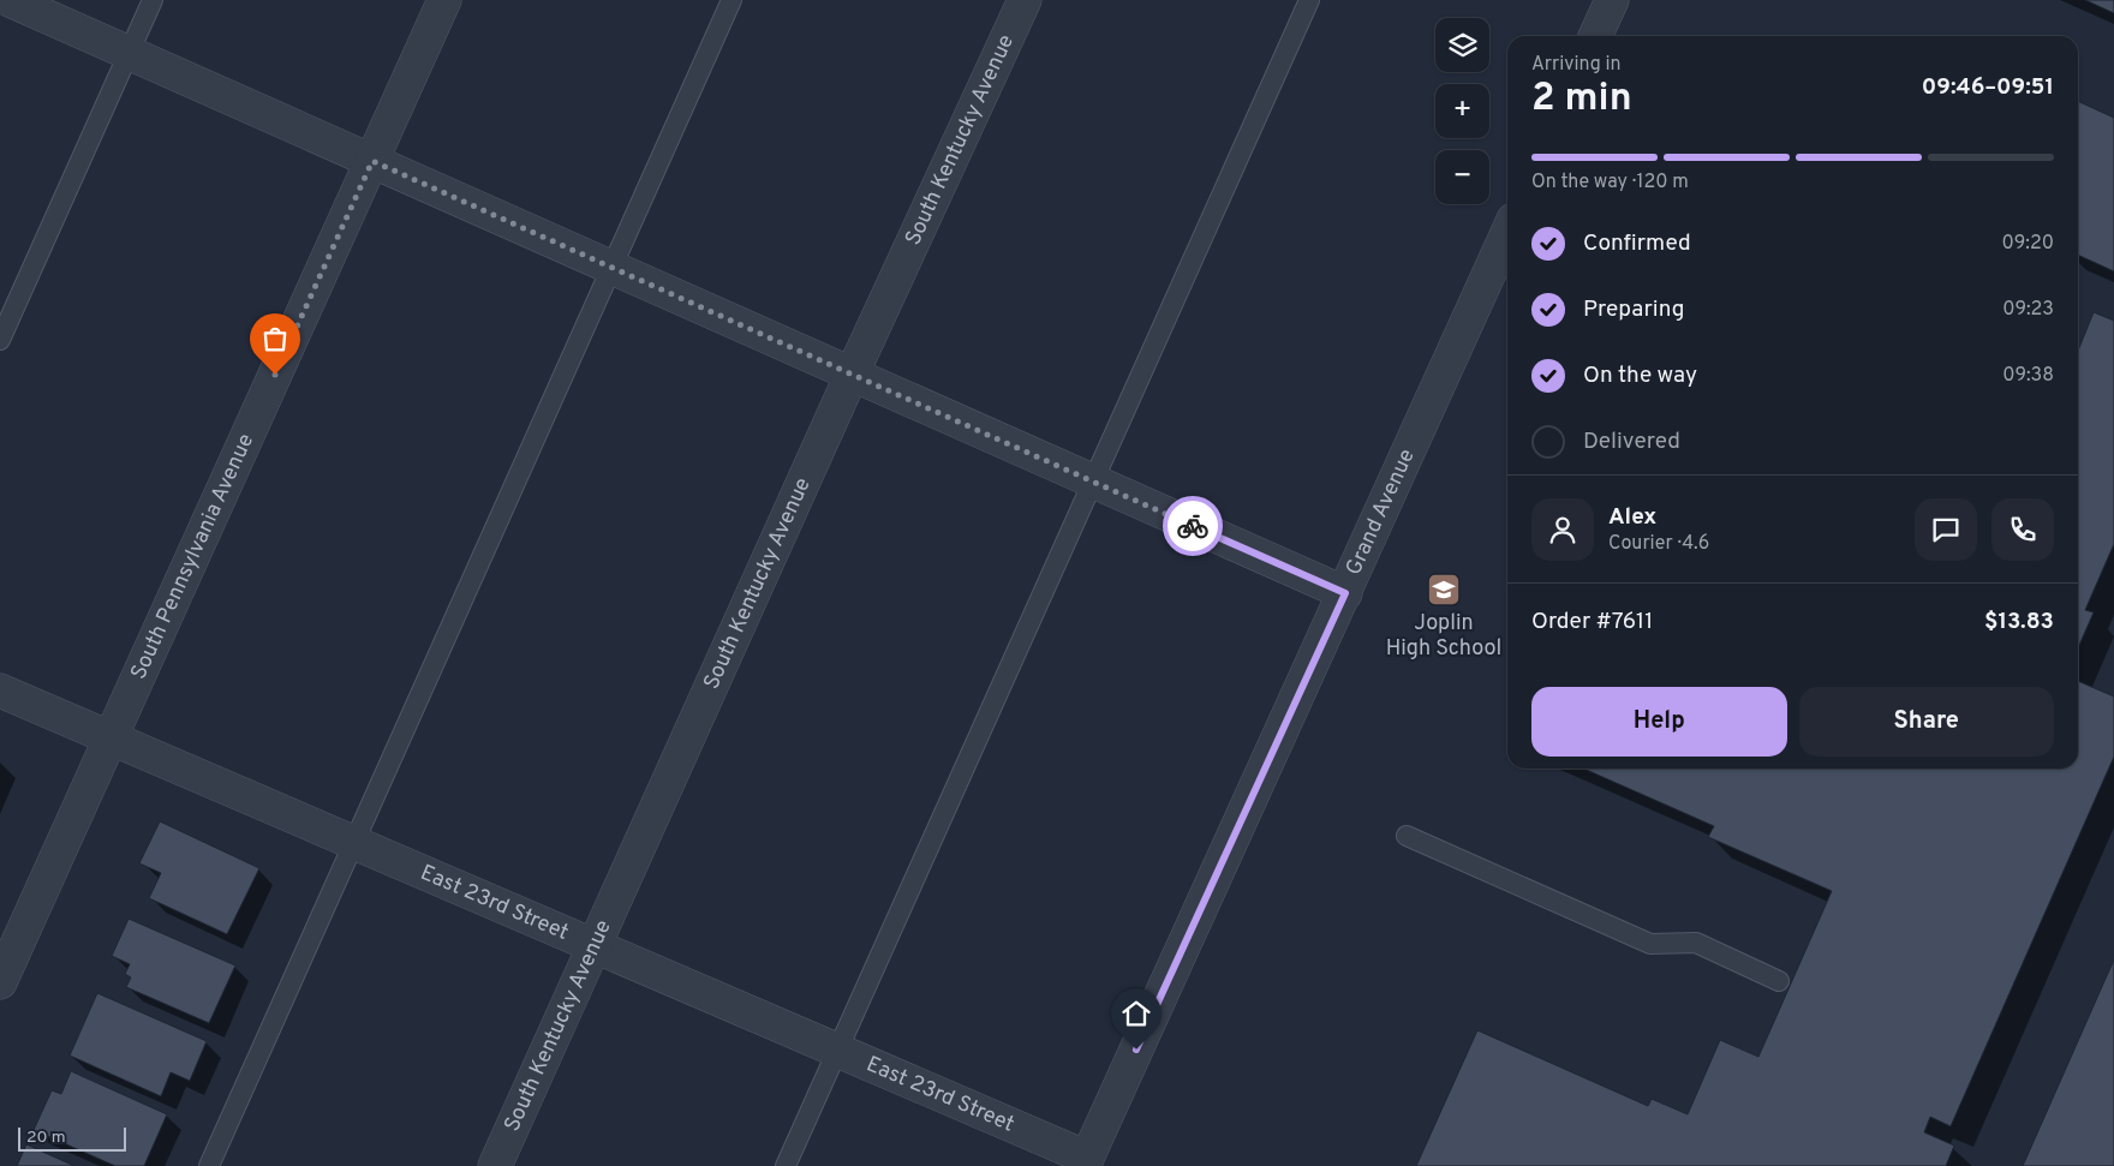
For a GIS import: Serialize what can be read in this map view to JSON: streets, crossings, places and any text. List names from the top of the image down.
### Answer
{
  "streets": {
    "street": [
      "South Kentucky Avenue",
      "Grand Avenue",
      "South Pennsylvania Avenue",
      "East 23rd Street"
    ]
  },
  "crossings": [
    ["South Kentucky Avenue", "East 23rd Street"],
    ["Grand Avenue", "East 23rd Street"],
    ["South Pennsylvania Avenue", "East 23rd Street"]
  ],
  "places": {
    "school or university": ["Joplin High School"]
  },
  "scale_bar": "20 m",
  "page": {
    "map_buttons": ["+", "−"],
    "heading": ["2 min", "Arriving in", "09:46–09:51"],
    "panel": [
      "Alex",
      "Courier · 4.6",
      "Order #7611",
      "$13.83"
    ],
    "bar": "On the way · 120 m",
    "list": [
      ["Confirmed", "09:20"],
      ["Preparing", "09:23"],
      ["On the way", "09:38"],
      "Delivered"
    ],
    "buttons": ["Help", "Share"],
    "scale": "20 m"
  }
}
